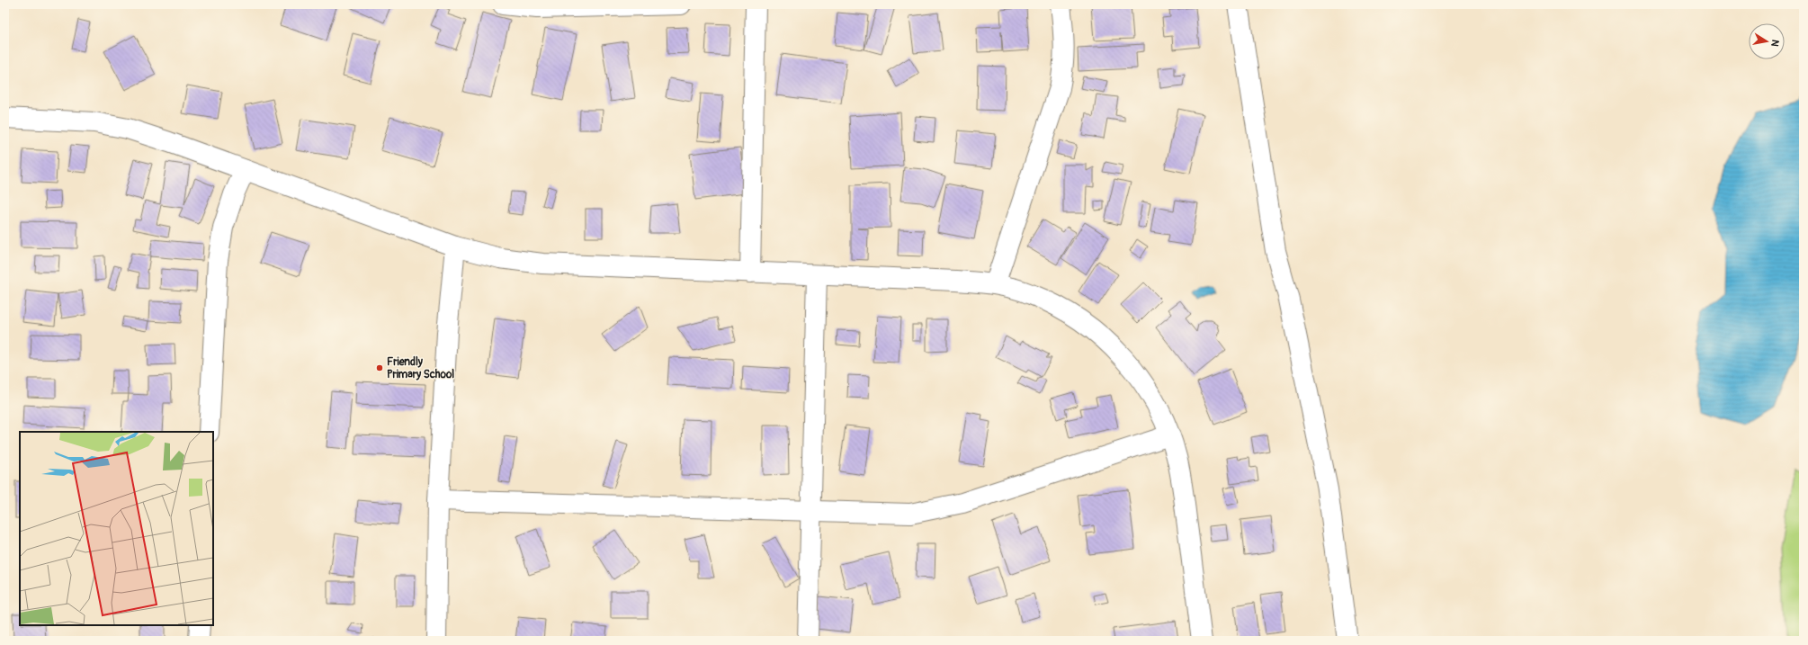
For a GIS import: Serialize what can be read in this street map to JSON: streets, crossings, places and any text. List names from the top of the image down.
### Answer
{
  "places": ["Friendly Primary School"],
  "north": "right"
}
